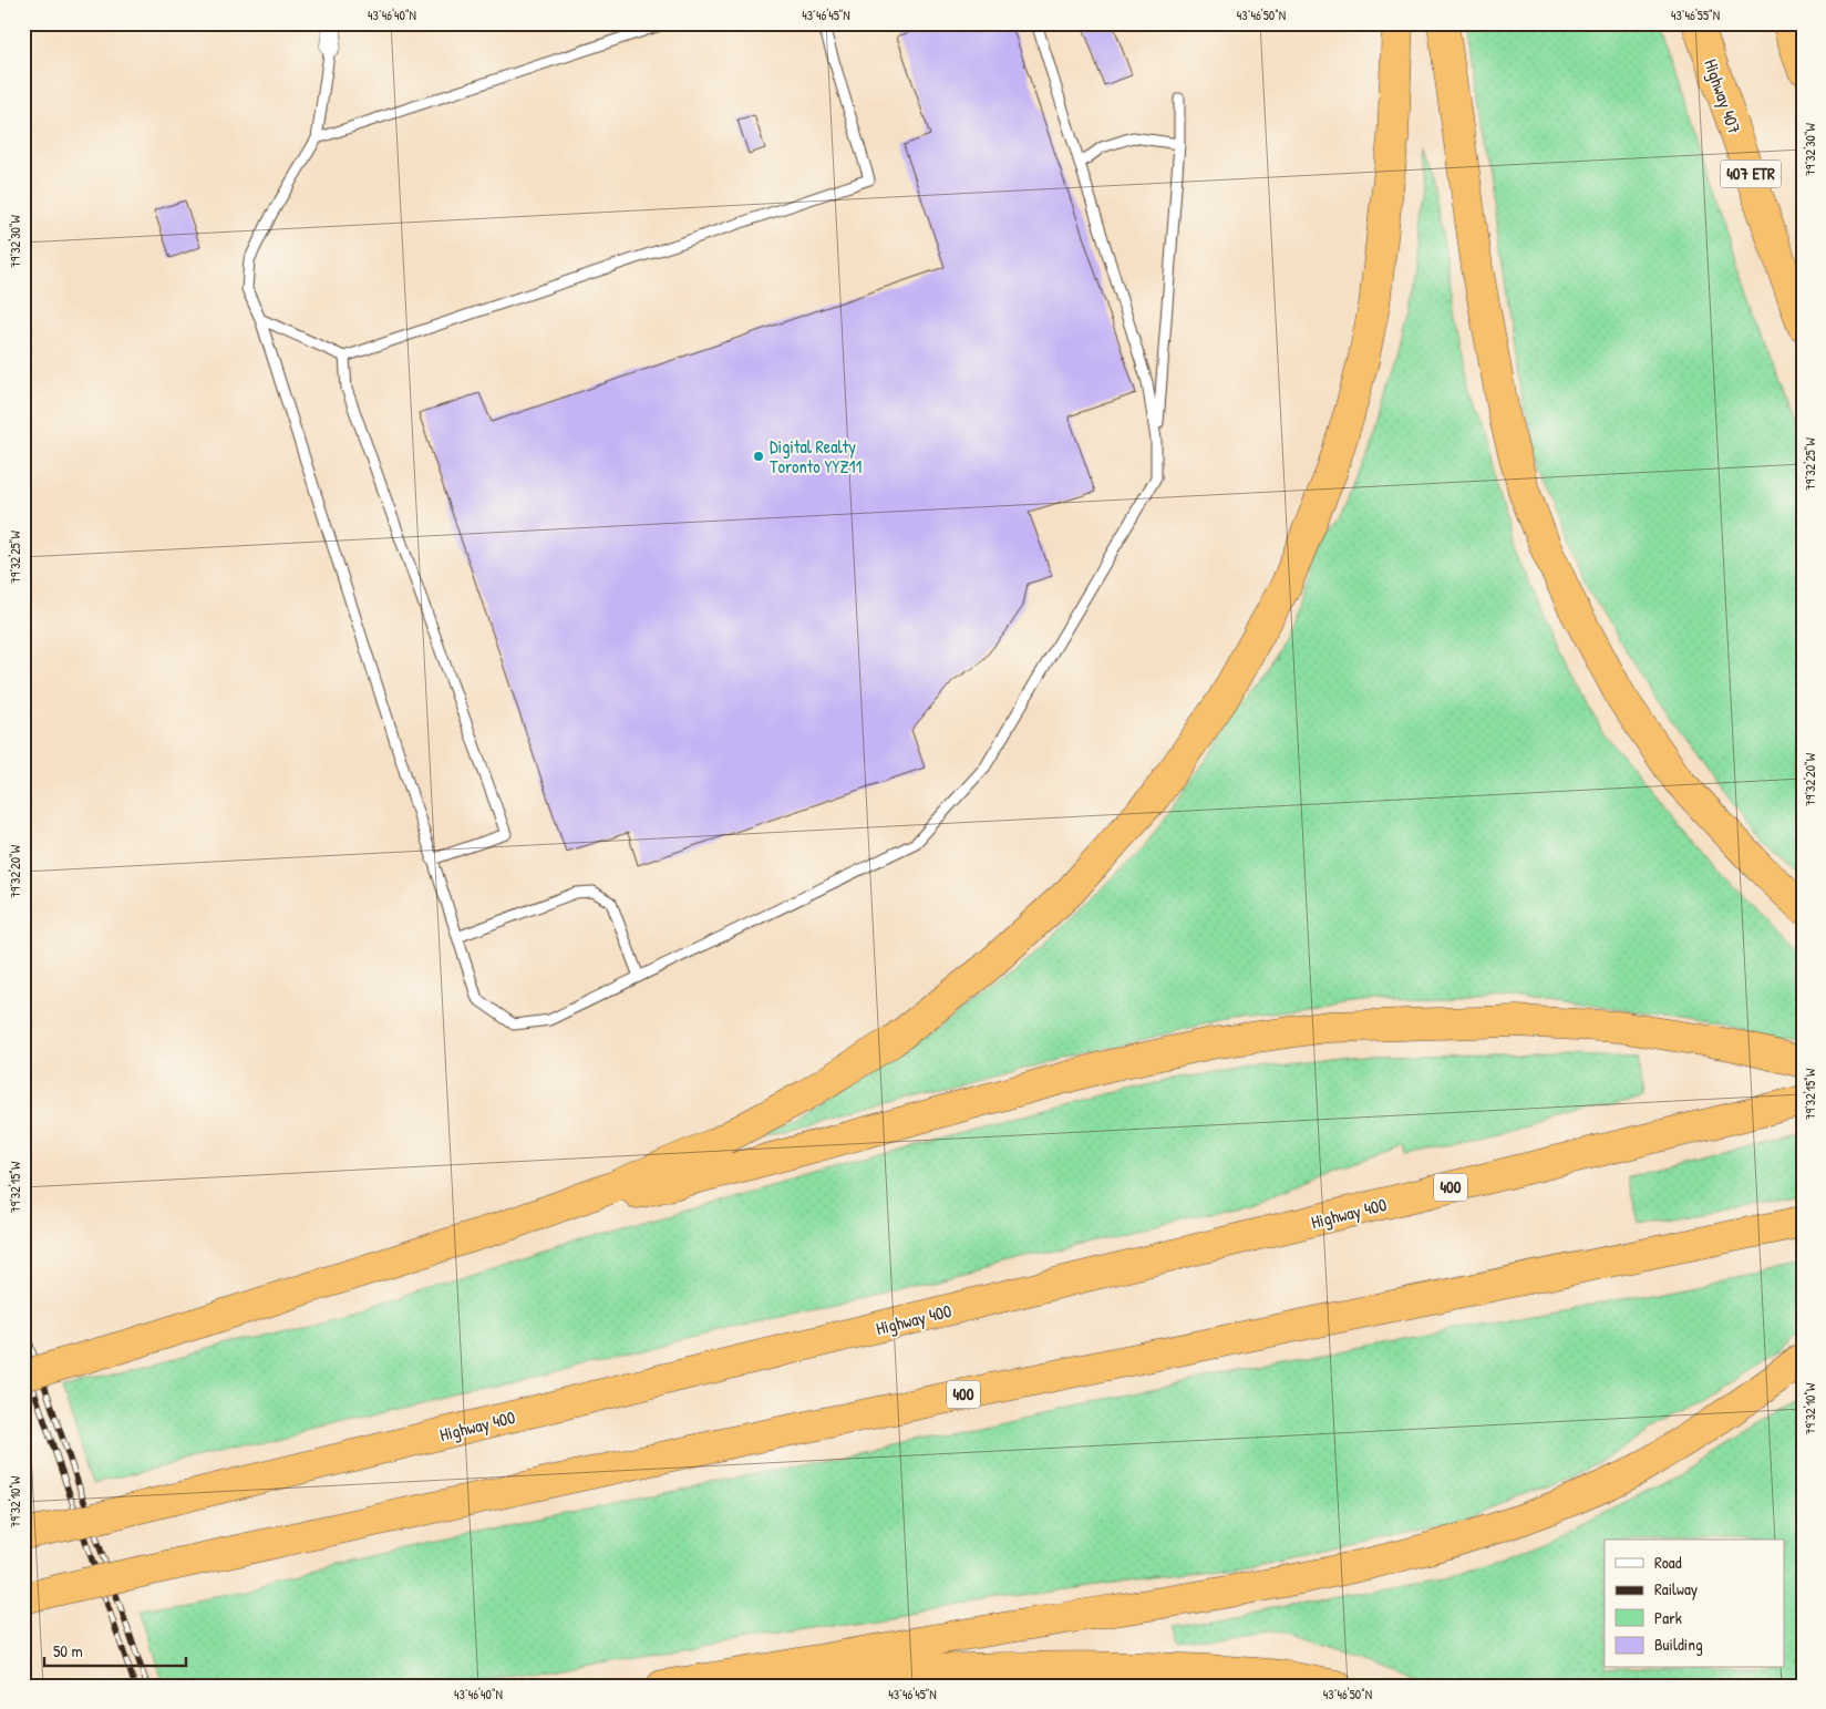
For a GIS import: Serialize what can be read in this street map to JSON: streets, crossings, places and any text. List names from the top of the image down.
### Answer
{
  "streets": {
    "highway": [
      "Highway 407",
      "407 ETR",
      "400",
      "Highway 400"
    ]
  },
  "places": ["Digital Realty Toronto YYZ11"],
  "legend": [
    "Road",
    "Railway",
    "Park",
    "Building"
  ],
  "scale_bar": "50 m",
  "coordinates": [
    "43°46'40\"N",
    "43°46'45\"N",
    "43°46'50\"N",
    "43°46'55\"N",
    "79°32'30\"W",
    "79°32'25\"W",
    "79°32'20\"W",
    "79°32'15\"W",
    "79°32'10\"W"
  ]
}
